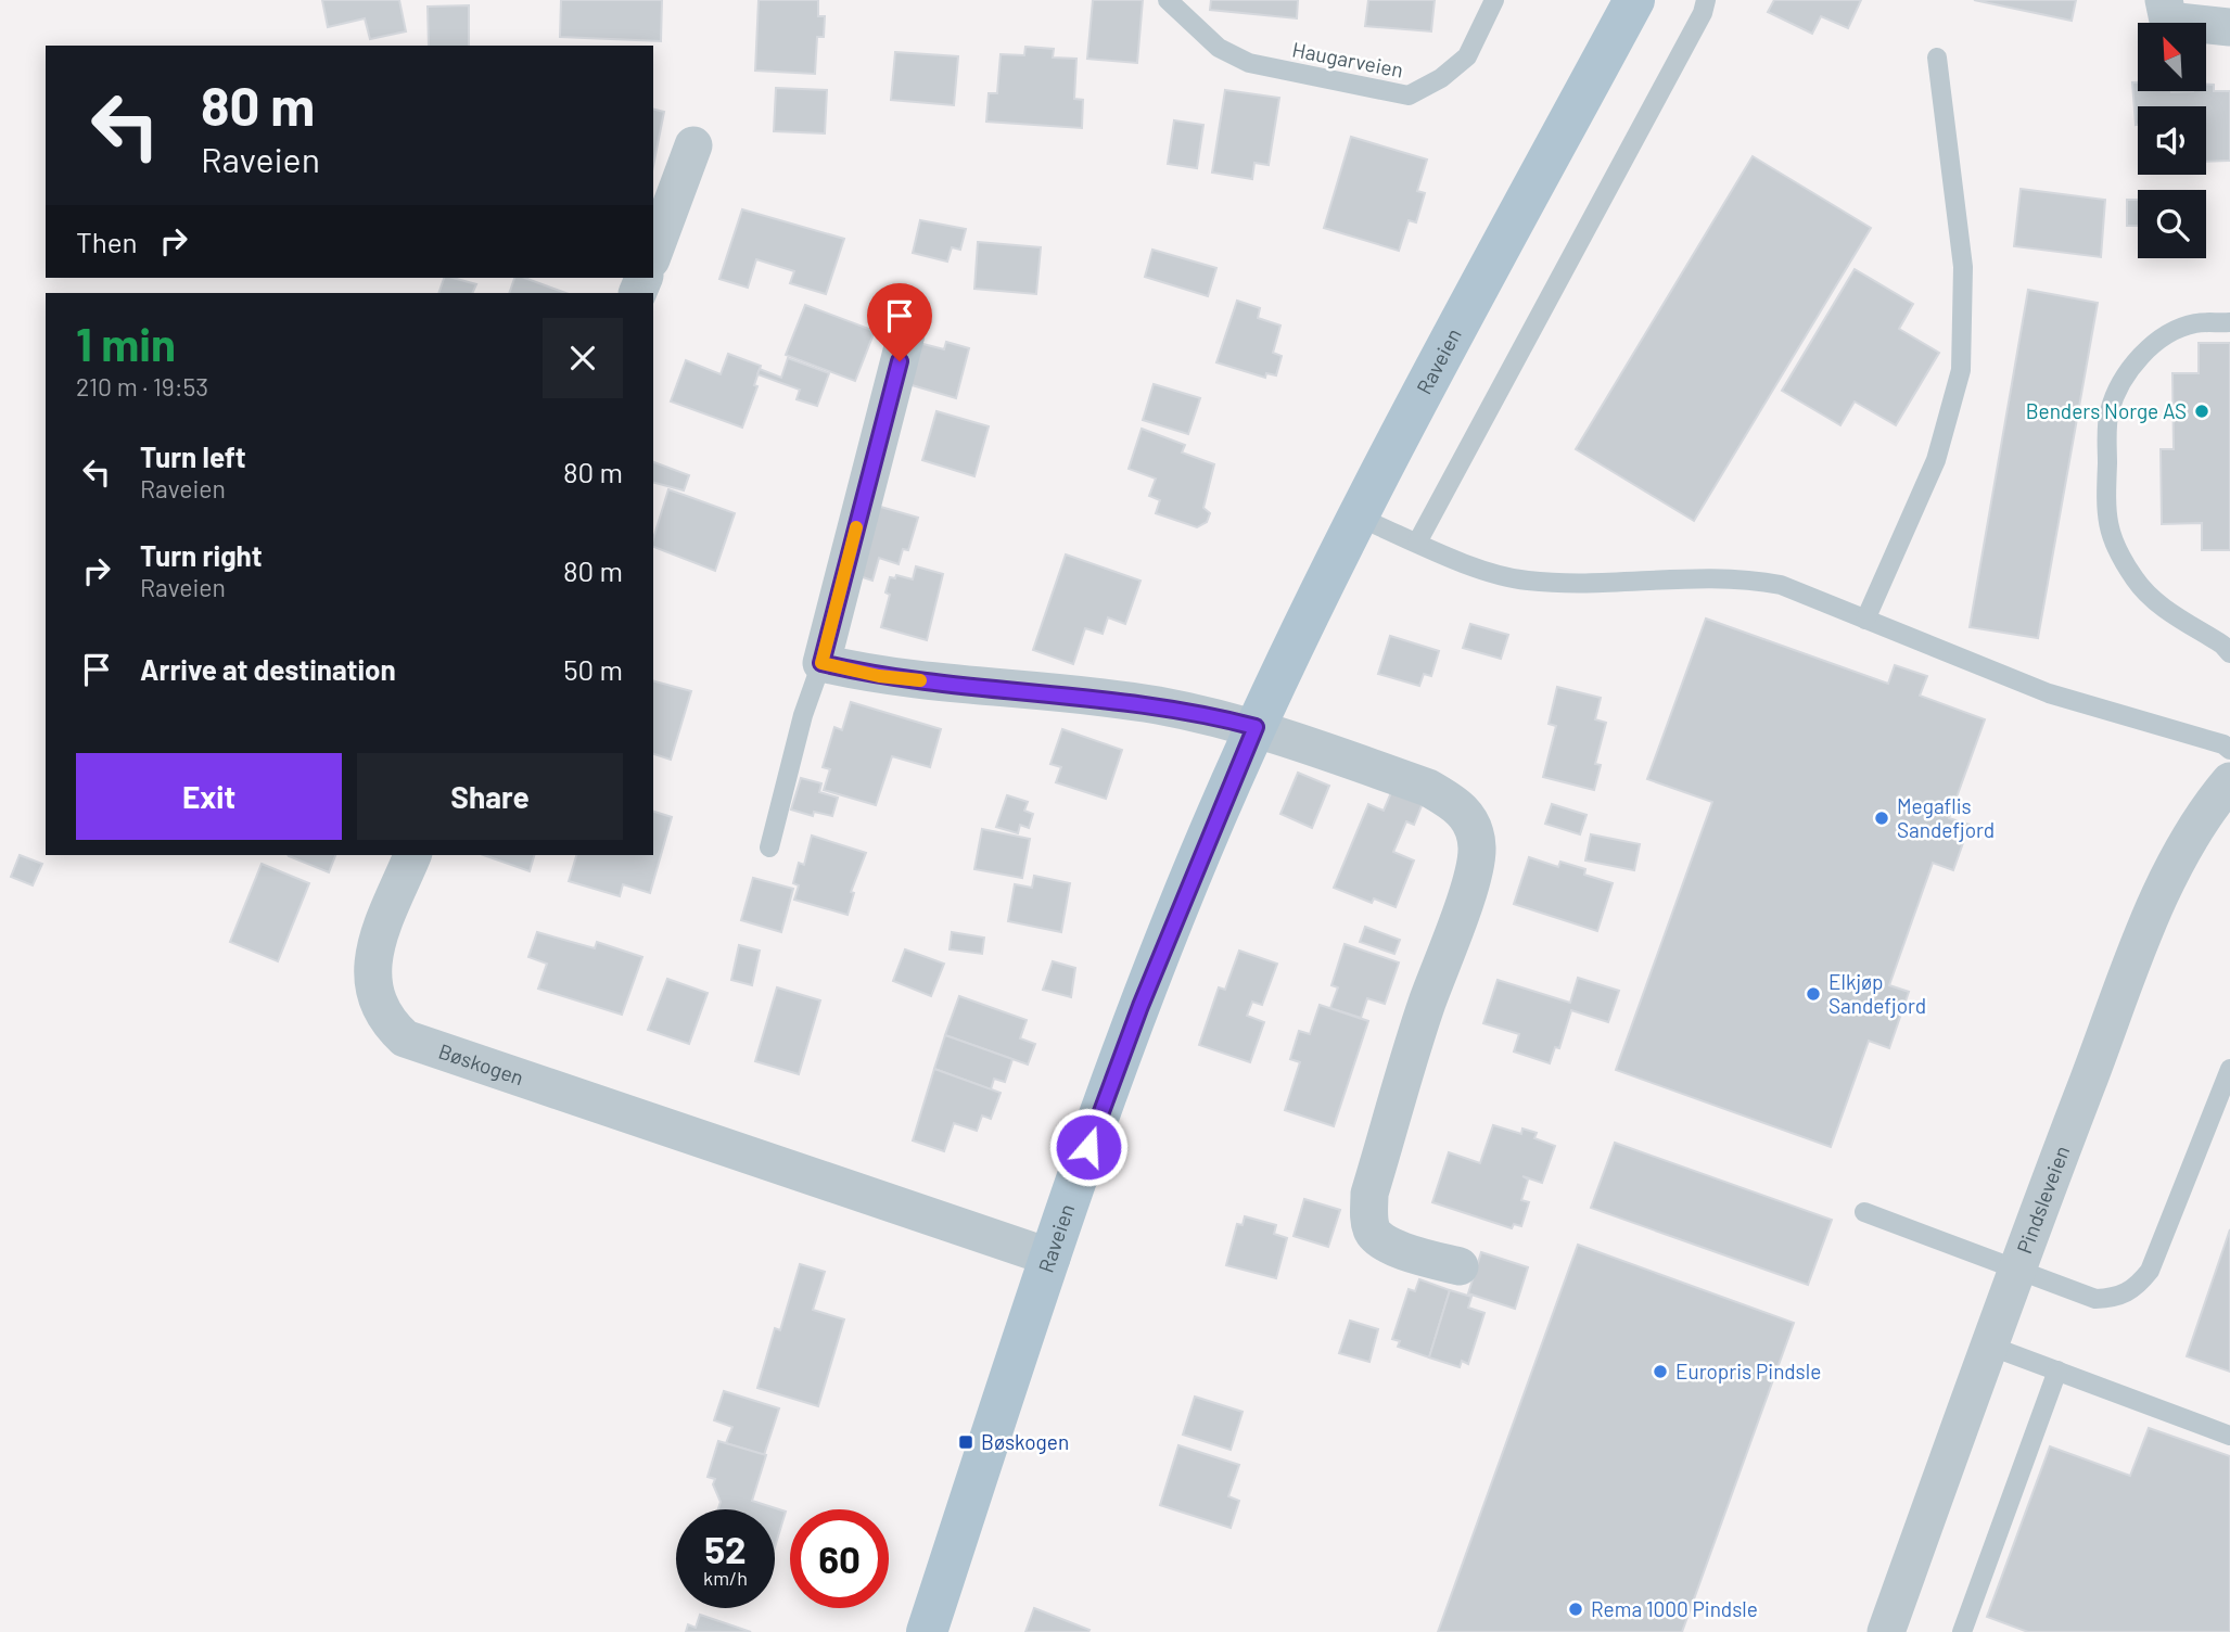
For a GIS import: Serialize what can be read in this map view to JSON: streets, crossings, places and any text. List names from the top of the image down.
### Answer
{
  "streets": {
    "main road": ["Raveien"],
    "street": ["Bøskogen", "Pindsleveien"],
    "lane": ["Haugarveien"]
  },
  "crossings": [
    ["Raveien", "Bøskogen"]
  ],
  "places": {
    "other": [
      "Benders Norge AS",
      "Megaflis Sandefjord",
      "Elkjøp Sandefjord",
      "Europris Pindsle",
      "Rema 1000 Pindsle"
    ],
    "transit": ["Bøskogen"]
  },
  "north": "top left",
  "page": {
    "turn": ["80 m", "Raveien"],
    "then": "Then",
    "heading": ["1 min", "210 m · 19:53"],
    "list": [
      {
        "name": "Turn left",
        "note": "Raveien",
        "value": "80 m"
      },
      {
        "name": "Turn right",
        "note": "Raveien",
        "value": "80 m"
      },
      {
        "name": "Arrive at destination",
        "value": "50 m"
      }
    ],
    "buttons": ["Exit", "Share"],
    "speed": "52 km/h",
    "limit": "60"
  }
}
